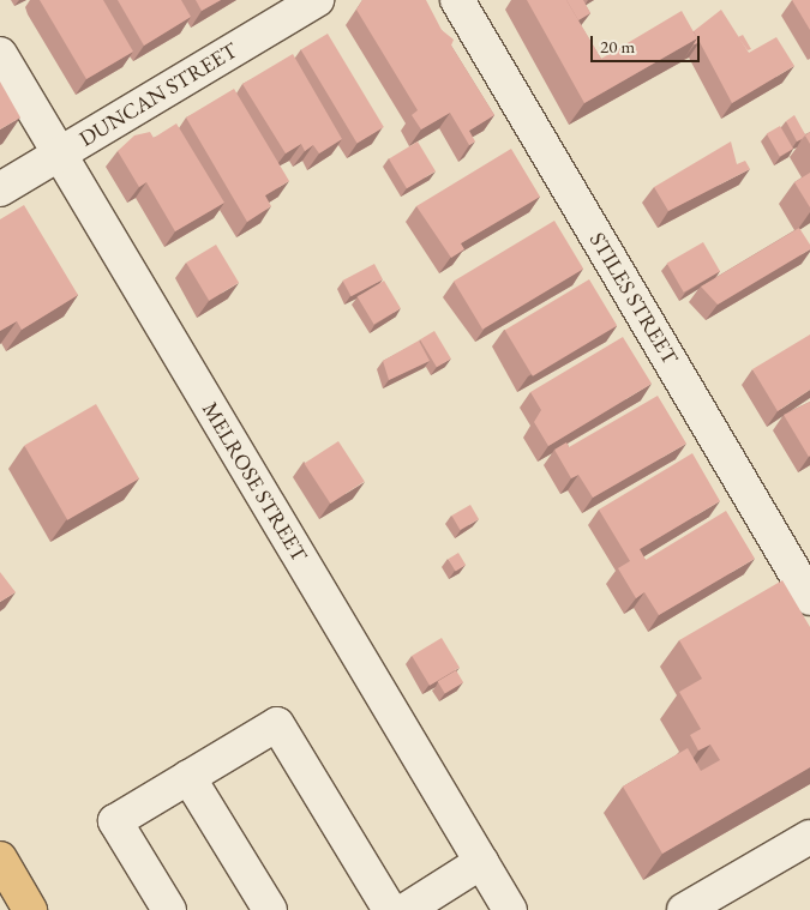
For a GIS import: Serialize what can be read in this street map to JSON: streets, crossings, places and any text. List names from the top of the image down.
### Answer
{
  "streets": {
    "street": ["DUNCAN STREET", "STILES STREET", "MELROSE STREET"]
  },
  "crossings": [
    ["DUNCAN STREET", "MELROSE STREET"]
  ],
  "scale_bar": "20 m"
}
